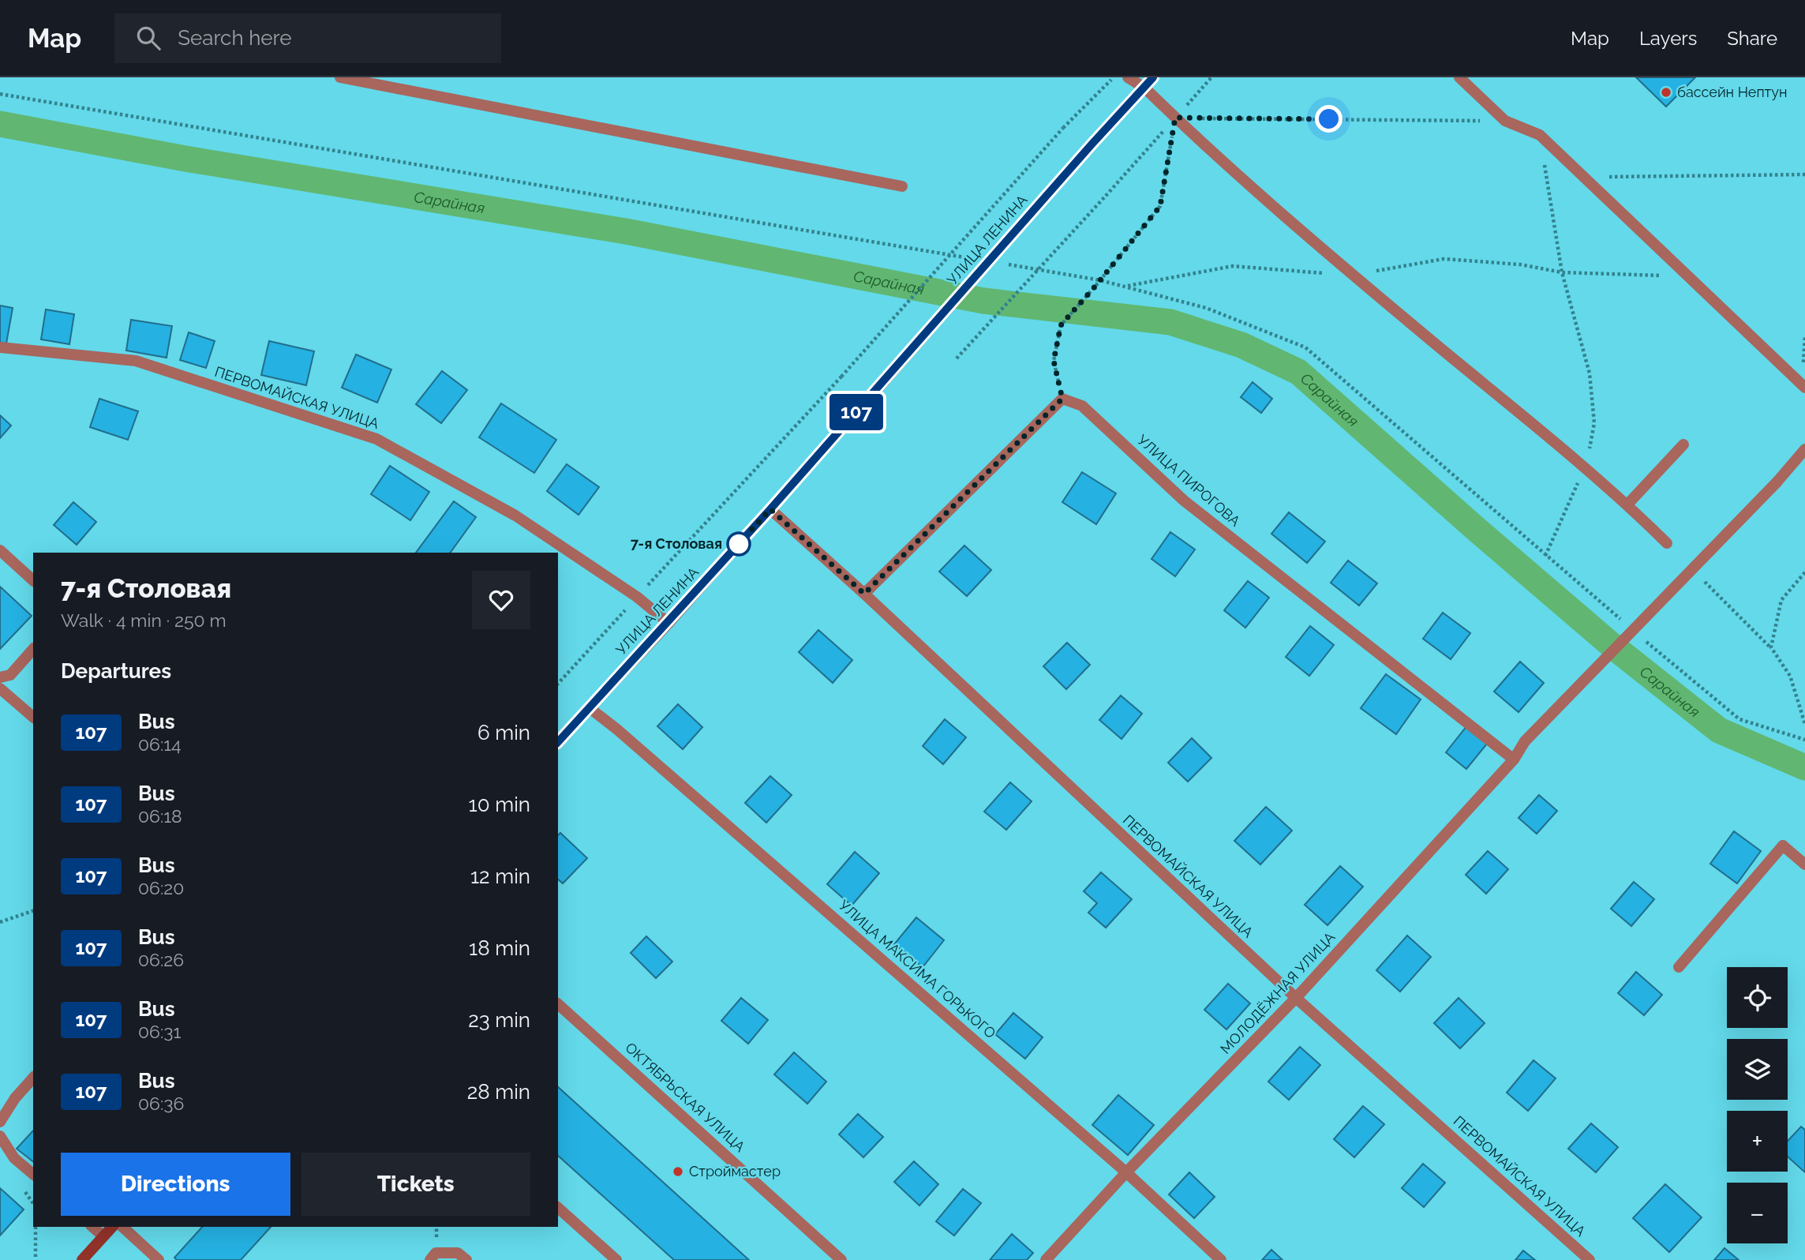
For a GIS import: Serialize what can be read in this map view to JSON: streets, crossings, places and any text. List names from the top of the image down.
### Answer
{
  "streets": {
    "main road": ["УЛИЦА ЛЕНИНА"],
    "street": [
      "ПЕРВОМАЙСКАЯ УЛИЦА",
      "УЛИЦА ПИРОГОВА",
      "УЛИЦА МАКСИМА ГОРЬКОГО",
      "МОЛОДЁЖНАЯ УЛИЦА",
      "ОКТЯБРЬСКАЯ УЛИЦА"
    ]
  },
  "crossings": [
    ["УЛИЦА ЛЕНИНА", "ПЕРВОМАЙСКАЯ УЛИЦА"],
    ["УЛИЦА ЛЕНИНА", "УЛИЦА МАКСИМА ГОРЬКОГО"],
    ["ПЕРВОМАЙСКАЯ УЛИЦА", "МОЛОДЁЖНАЯ УЛИЦА"],
    ["УЛИЦА ПИРОГОВА", "МОЛОДЁЖНАЯ УЛИЦА"],
    ["УЛИЦА МАКСИМА ГОРЬКОГО", "МОЛОДЁЖНАЯ УЛИЦА"]
  ],
  "water": ["Сарайная"],
  "places": ["бассейн Нептун", "7-я Столовая", "Строймастер"],
  "lines": ["bus line 107"],
  "page": {
    "header": "Map",
    "search": "Search here",
    "nav": ["Map", "Layers", "Share"],
    "on_map": "107",
    "heading": [
      ["7-я Столовая", "Walk · 4 min · 250 m"],
      "Departures"
    ],
    "list": [
      {
        "mark": "107",
        "name": "Bus",
        "note": "06:14",
        "value": "6 min"
      },
      {
        "mark": "107",
        "name": "Bus",
        "note": "06:18",
        "value": "10 min"
      },
      {
        "mark": "107",
        "name": "Bus",
        "note": "06:20",
        "value": "12 min"
      },
      {
        "mark": "107",
        "name": "Bus",
        "note": "06:26",
        "value": "18 min"
      },
      {
        "mark": "107",
        "name": "Bus",
        "note": "06:31",
        "value": "23 min"
      },
      {
        "mark": "107",
        "name": "Bus",
        "note": "06:36",
        "value": "28 min"
      }
    ],
    "map_buttons": ["+", "−"],
    "buttons": ["Directions", "Tickets"]
  }
}
